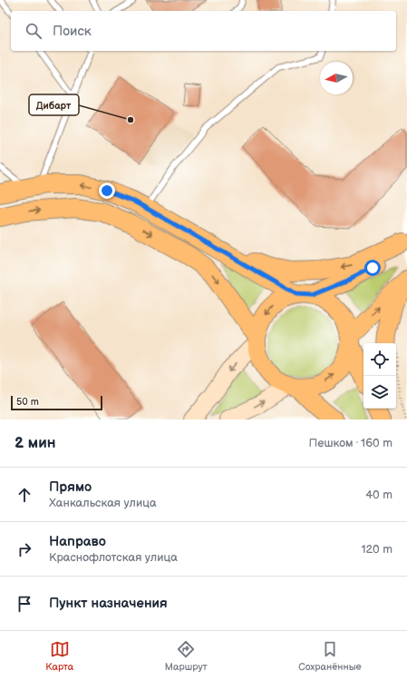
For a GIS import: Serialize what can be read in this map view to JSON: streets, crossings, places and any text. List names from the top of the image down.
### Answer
{
  "places": ["Дибарт"],
  "scale_bar": "50 m",
  "north": "left",
  "page": {
    "search": "Поиск",
    "scale": "50 m",
    "heading": ["2 мин", "Пешком · 160 m"],
    "list": [
      ["Прямо", "Ханкальская улица", "40 m"],
      ["Направо", "Краснофлотская улица", "120 m"],
      "Пункт назначения"
    ],
    "nav": ["Карта", "Маршрут", "Сохранённые"]
  }
}
